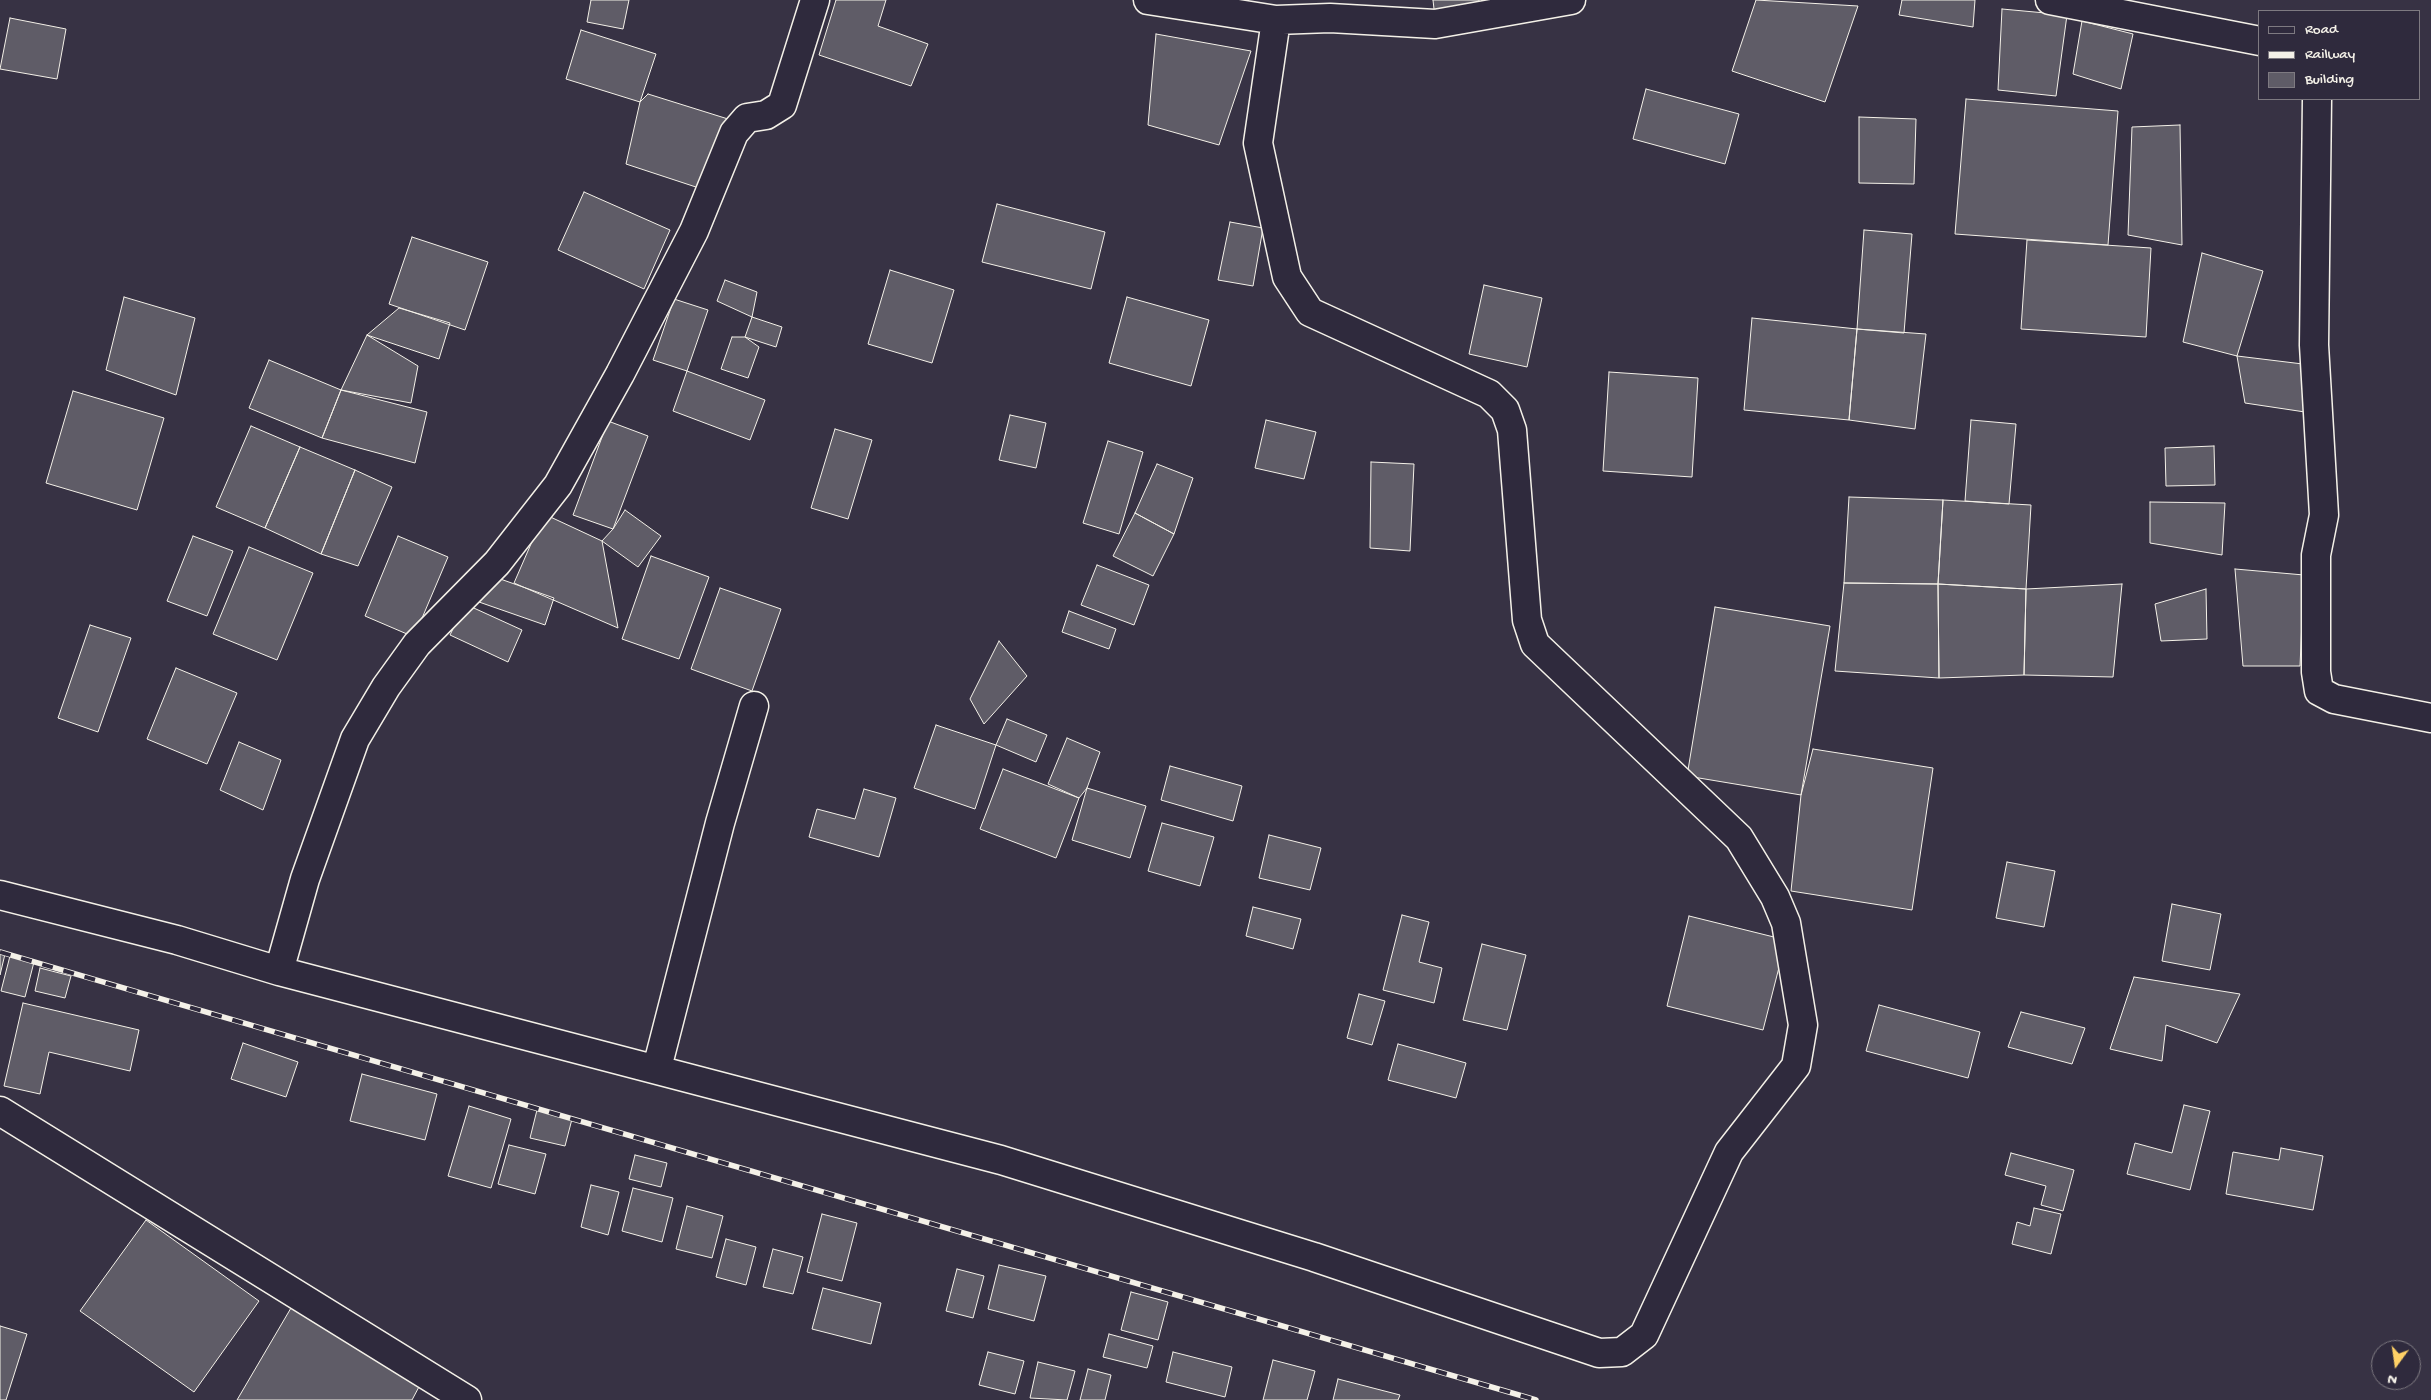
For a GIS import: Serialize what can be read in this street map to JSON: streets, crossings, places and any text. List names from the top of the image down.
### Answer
{
  "legend": ["Road", "Railway", "Building"],
  "north": "bottom"
}
